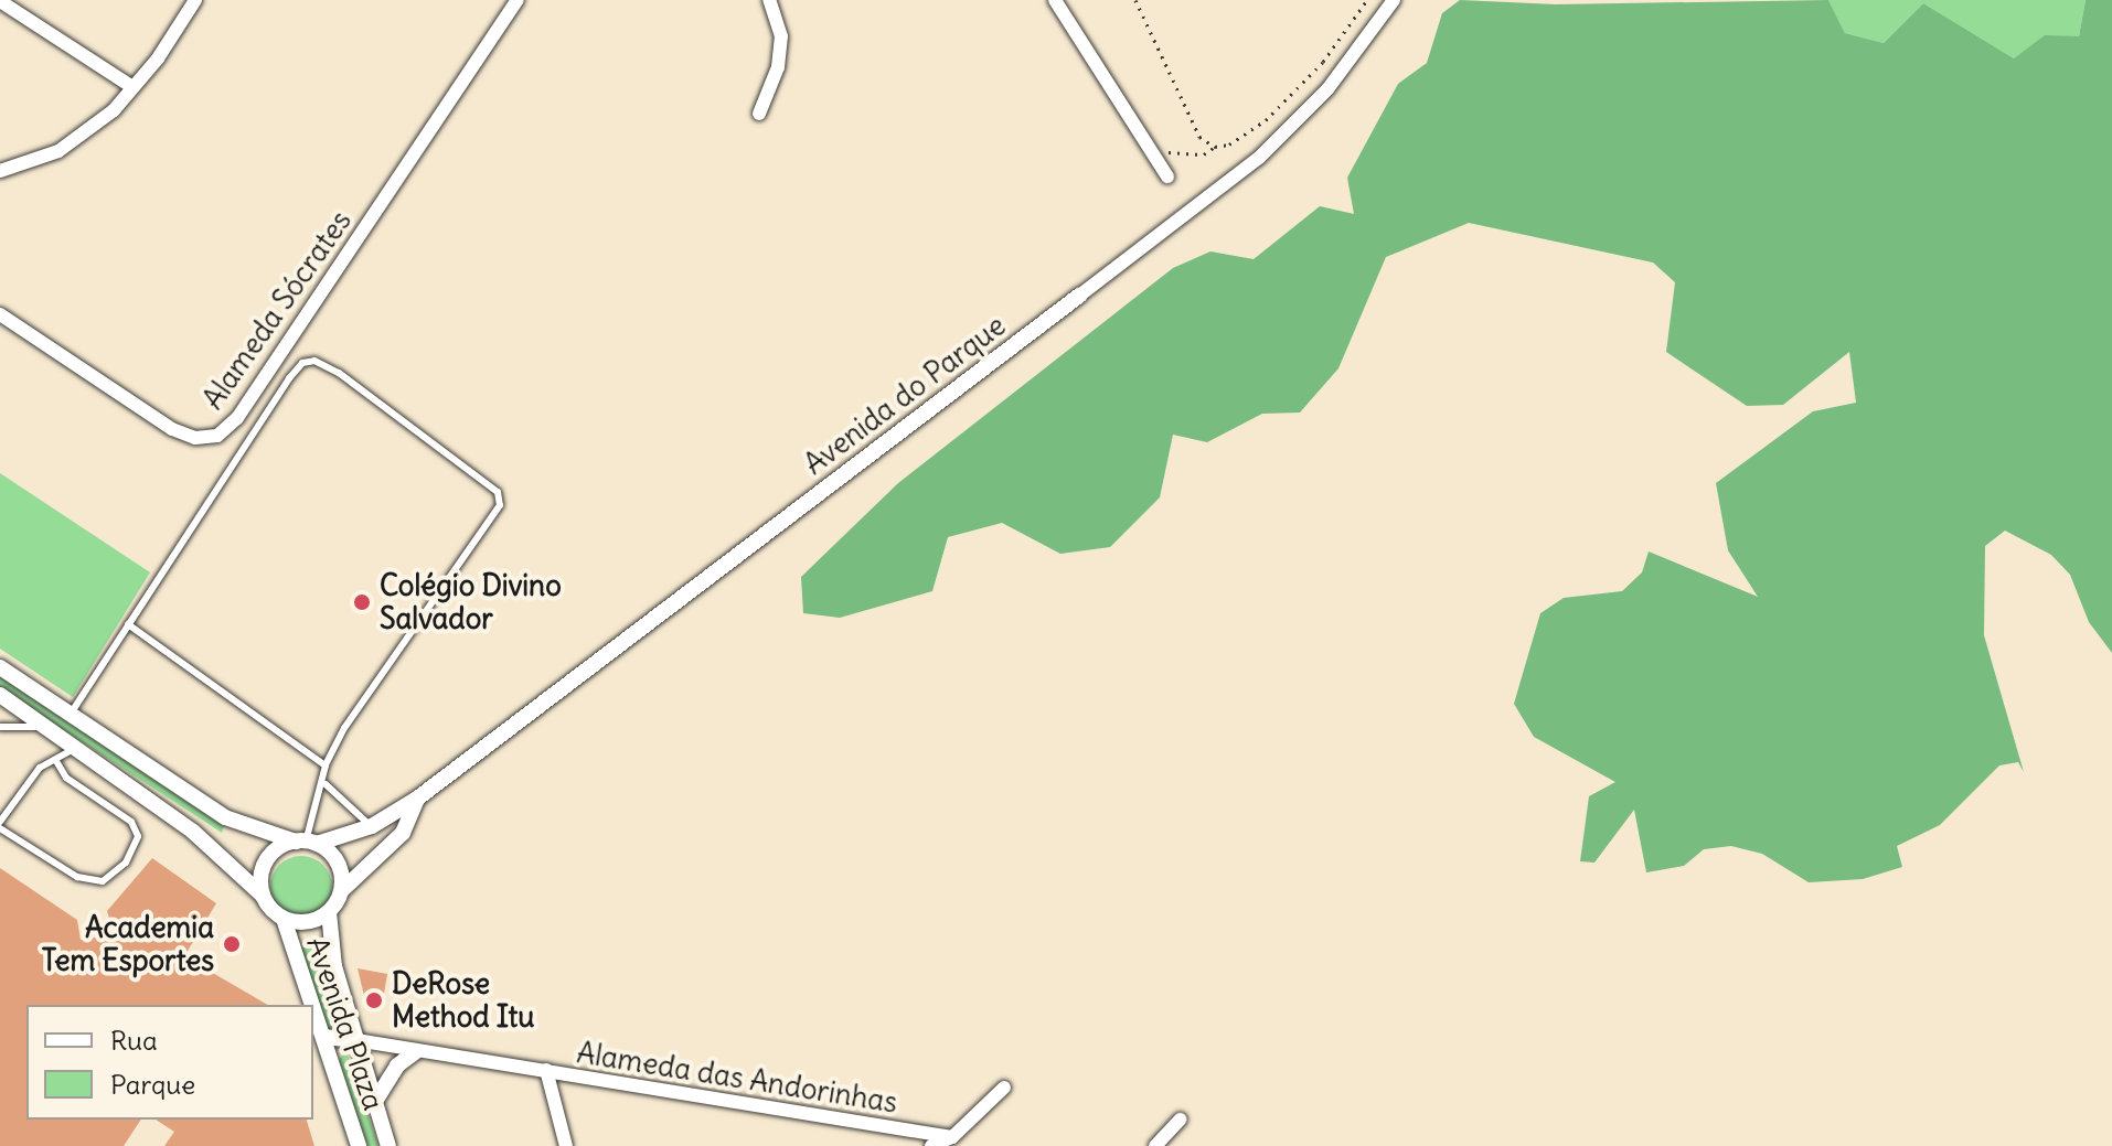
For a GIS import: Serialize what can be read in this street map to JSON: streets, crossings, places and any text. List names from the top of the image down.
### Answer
{
  "streets": {
    "street": [
      "Alameda Sócrates",
      "Avenida do Parque",
      "Avenida Plaza",
      "Alameda das Andorinhas"
    ]
  },
  "crossings": [
    ["Avenida do Parque", "Avenida Plaza"],
    ["Avenida Plaza", "Alameda das Andorinhas"]
  ],
  "places": ["Colégio Divino Salvador", "Academia Tem Esportes", "DeRose Method Itu"],
  "legend": ["Rua", "Parque"]
}
